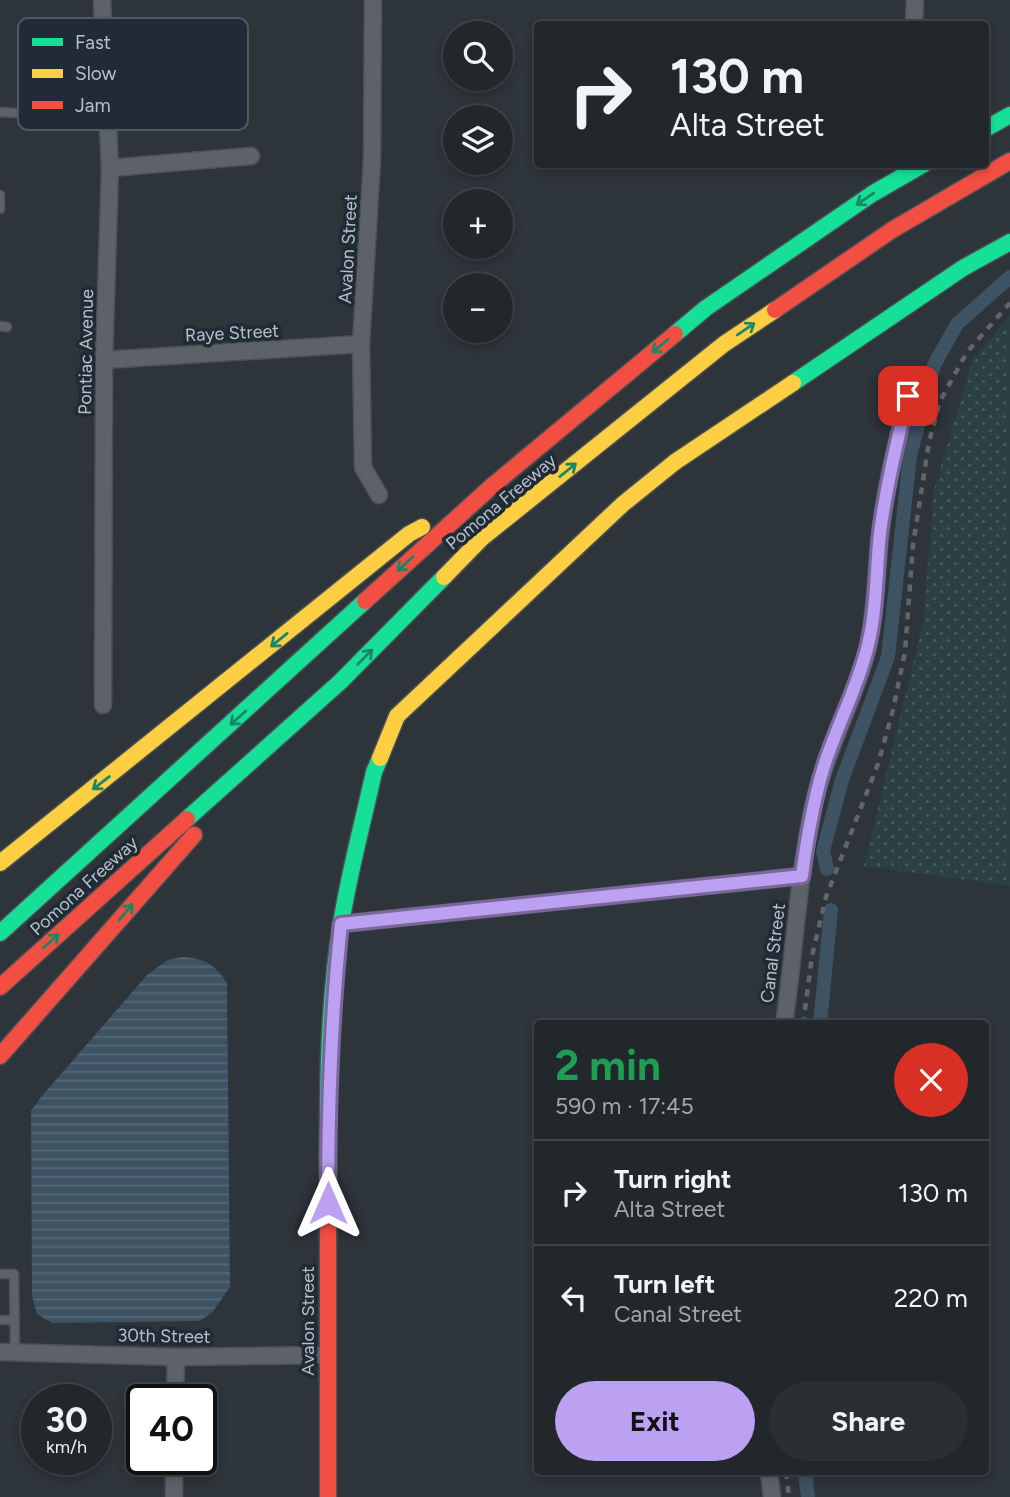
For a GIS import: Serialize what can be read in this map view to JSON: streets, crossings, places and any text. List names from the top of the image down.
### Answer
{
  "streets": {
    "main road": ["Avalon Street", "Pomona Freeway"],
    "street": [
      "Raye Street",
      "Pontiac Avenue",
      "Canal Street",
      "30th Street"
    ]
  },
  "crossings": [
    ["Avalon Street", "Raye Street"],
    ["Avalon Street", "30th Street"],
    ["Raye Street", "Pontiac Avenue"]
  ],
  "legend": ["Fast", "Slow", "Jam"],
  "page": {
    "map_buttons": ["+", "−"],
    "turn": ["130 m", "Alta Street"],
    "heading": ["2 min", "590 m · 17:45"],
    "list": [
      {
        "name": "Turn right",
        "note": "Alta Street",
        "value": "130 m"
      },
      {
        "name": "Turn left",
        "note": "Canal Street",
        "value": "220 m"
      }
    ],
    "buttons": ["Exit", "Share"],
    "speed": "30 km/h",
    "limit": "40"
  }
}
